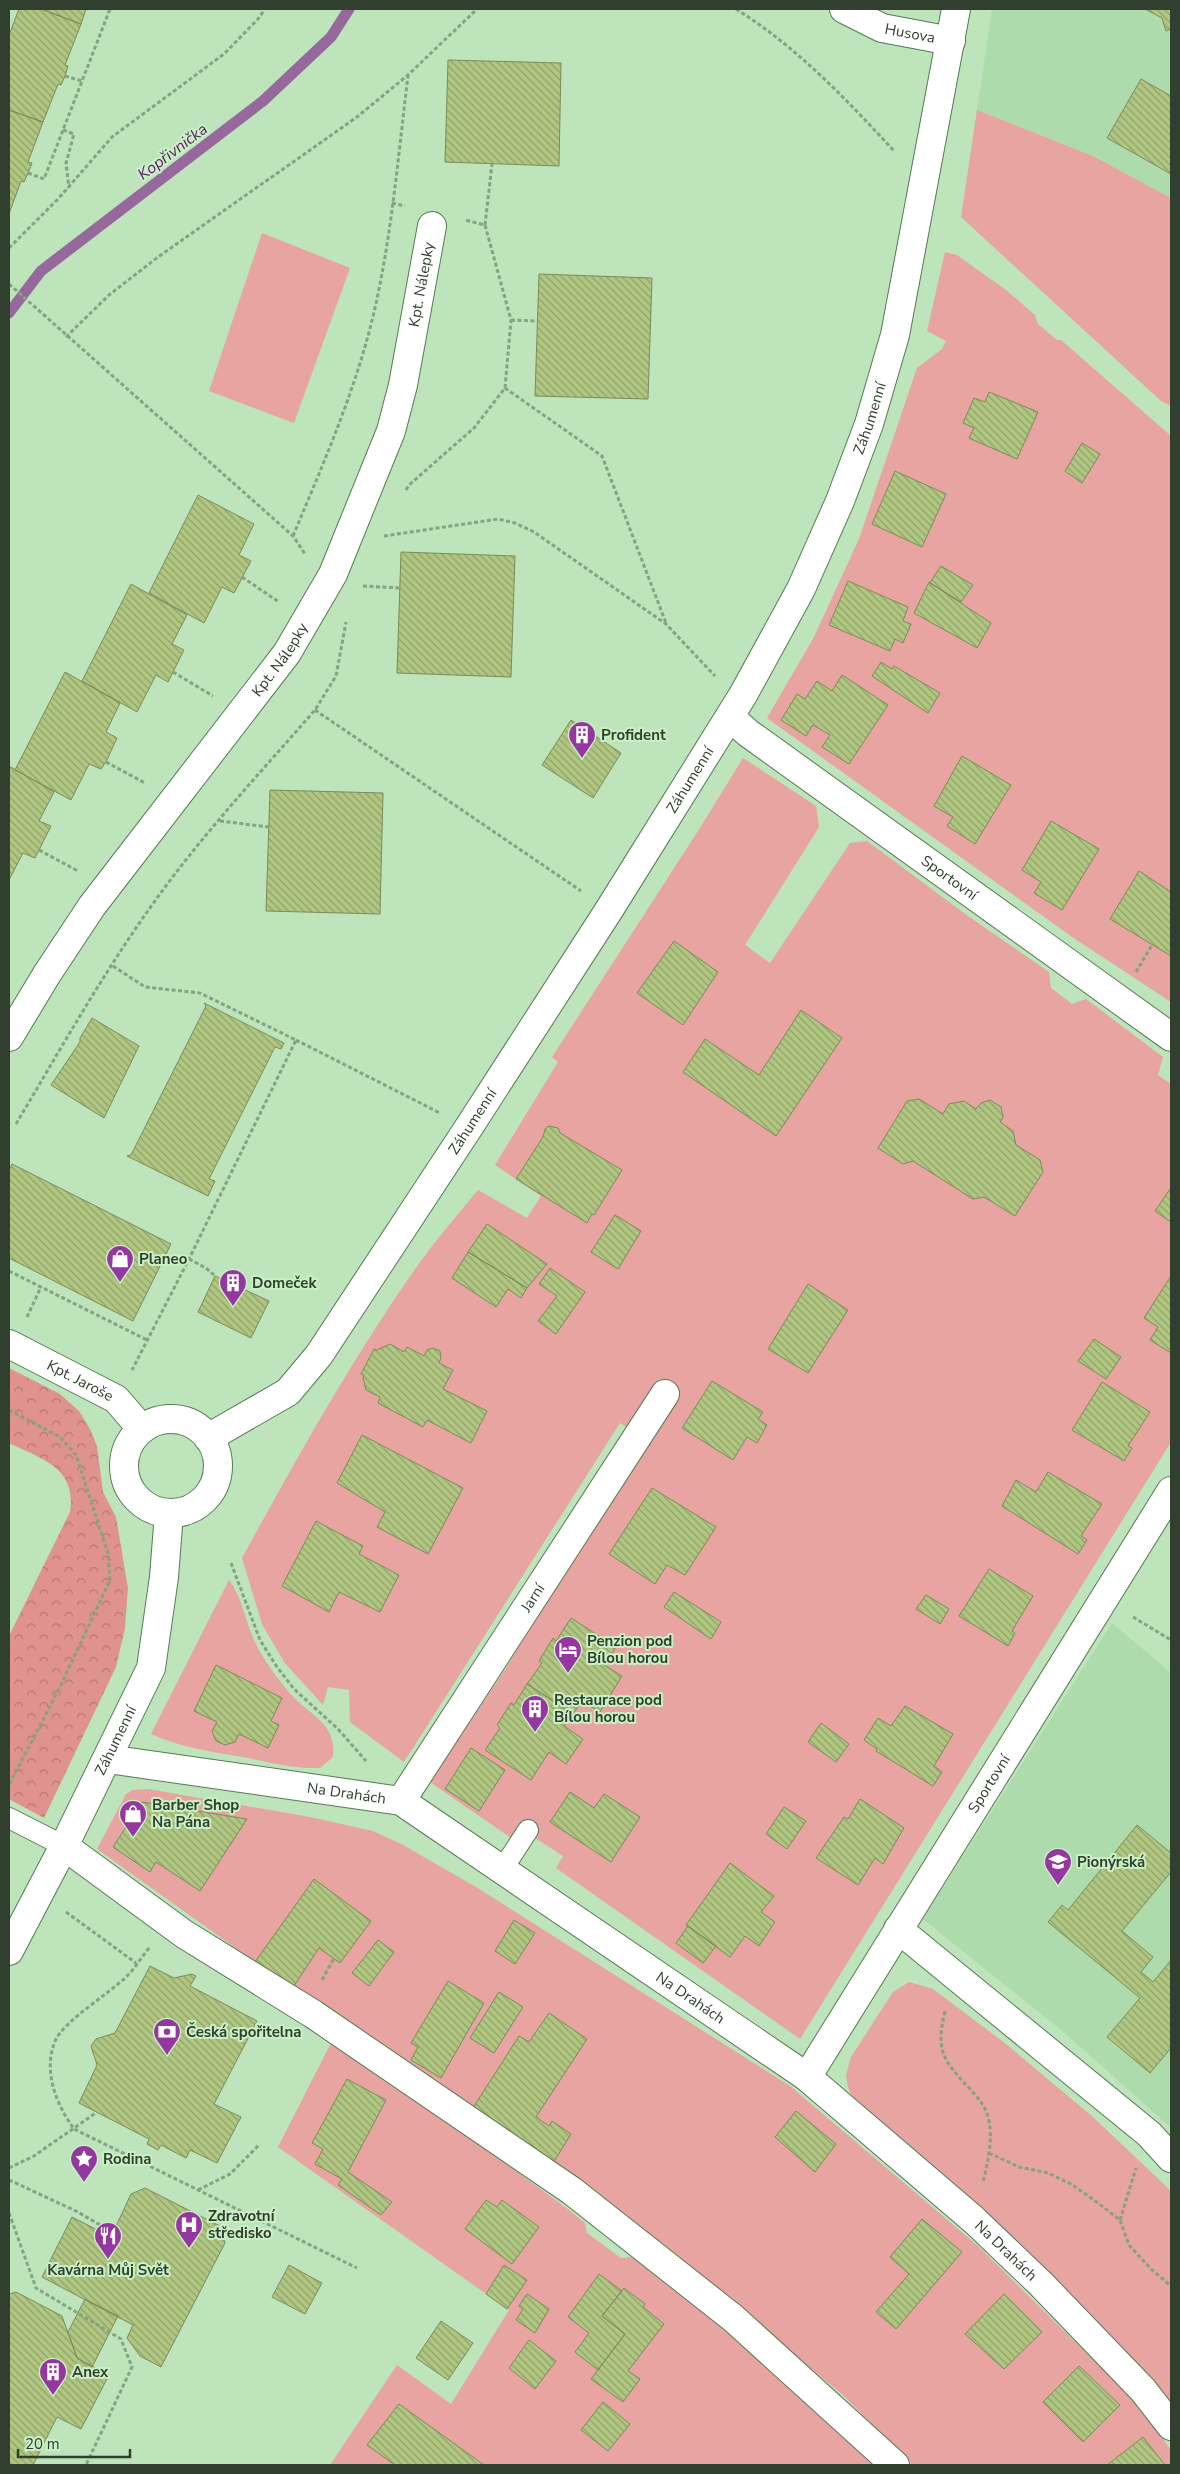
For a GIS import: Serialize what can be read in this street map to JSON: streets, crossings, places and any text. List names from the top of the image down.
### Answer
{
  "streets": {
    "street": [
      "Husova",
      "Kpt. Nálepky",
      "Záhumenní",
      "Sportovní",
      "Kpt. Jaroše",
      "Jarní",
      "Na Drahách"
    ]
  },
  "crossings": [
    ["Husova", "Záhumenní"],
    ["Záhumenní", "Sportovní"],
    ["Záhumenní", "Kpt. Jaroše"],
    ["Záhumenní", "Na Drahách"],
    ["Sportovní", "Na Drahách"],
    ["Jarní", "Na Drahách"]
  ],
  "water": ["Kopřivnička"],
  "places": {
    "building": [
      "Profident",
      "Domeček",
      "Restaurace pod Bílou horou",
      "Anex"
    ],
    "shop": ["Planeo", "Barber Shop Na Pána"],
    "hotel": ["Penzion pod Bílou horou"],
    "school or university": ["Pionýrská"],
    "bank": ["Česká spořitelna"],
    "place": ["Rodina"],
    "hospital": ["Zdravotní středisko"],
    "restaurant": ["Kavárna Můj Svět"]
  },
  "scale_bar": "20 m"
}
